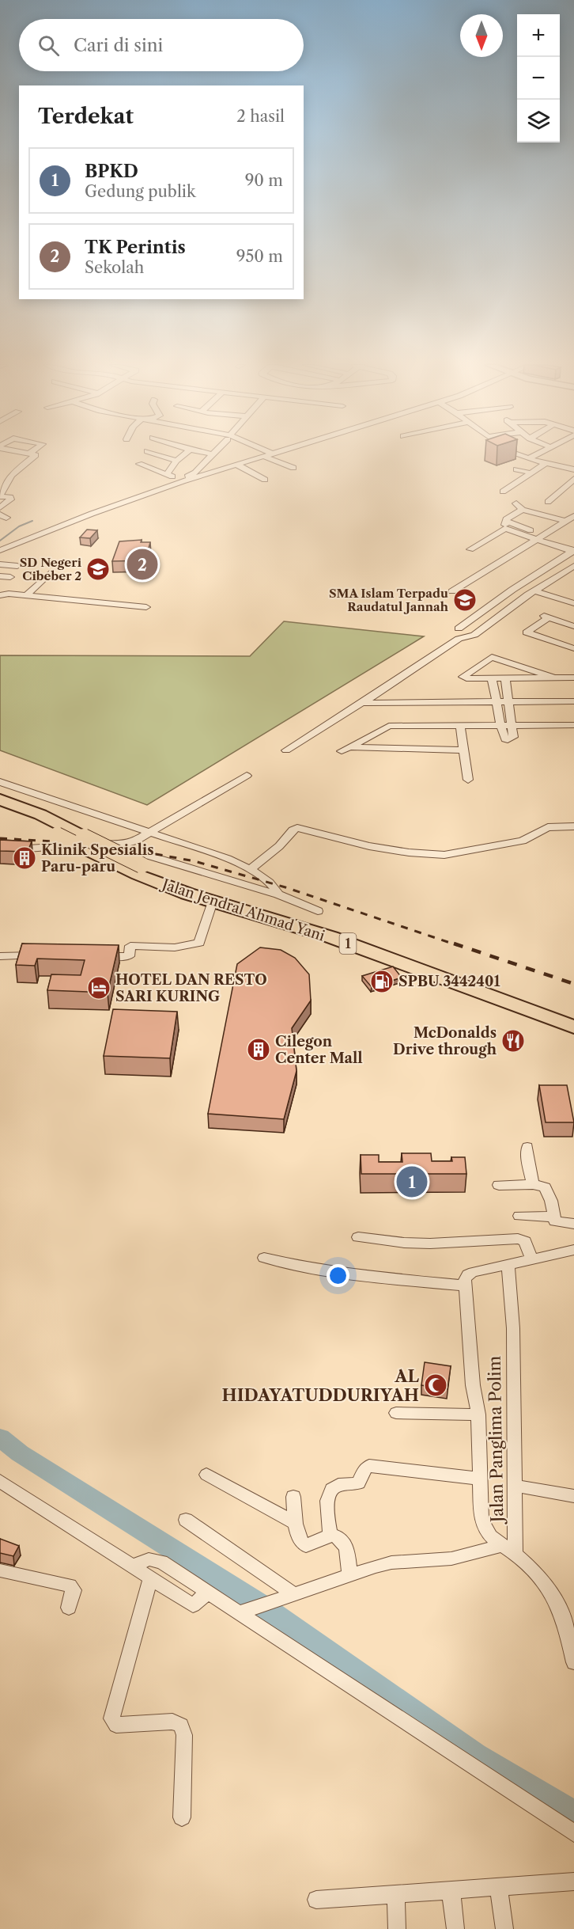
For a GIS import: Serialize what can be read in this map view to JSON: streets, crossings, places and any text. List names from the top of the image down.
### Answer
{
  "streets": {
    "highway": ["Jalan Jendral Ahmad Yani", "1"],
    "street": ["Jalan Panglima Polim"]
  },
  "places": {
    "school or university": ["SD Negeri Cibeber 2", "SMA Islam Terpadu Raudatul Jannah"],
    "building": ["Klinik Spesialis Paru-paru", "Cilegon Center Mall"],
    "fuel station": ["SPBU 3442401"],
    "hotel": ["HOTEL DAN RESTO SARI KURING"],
    "restaurant": ["McDonalds Drive through"],
    "mosque": ["AL HIDAYATUDDURIYAH"]
  },
  "north": "bottom",
  "page": {
    "map_buttons": ["+", "−"],
    "search": "Cari di sini",
    "heading": ["Terdekat", "2 hasil"],
    "list": [
      {
        "mark": "1",
        "name": "BPKD",
        "note": "Gedung publik",
        "value": "90 m"
      },
      {
        "mark": "2",
        "name": "TK Perintis",
        "note": "Sekolah",
        "value": "950 m"
      }
    ],
    "pins": ["2", "1"]
  }
}
